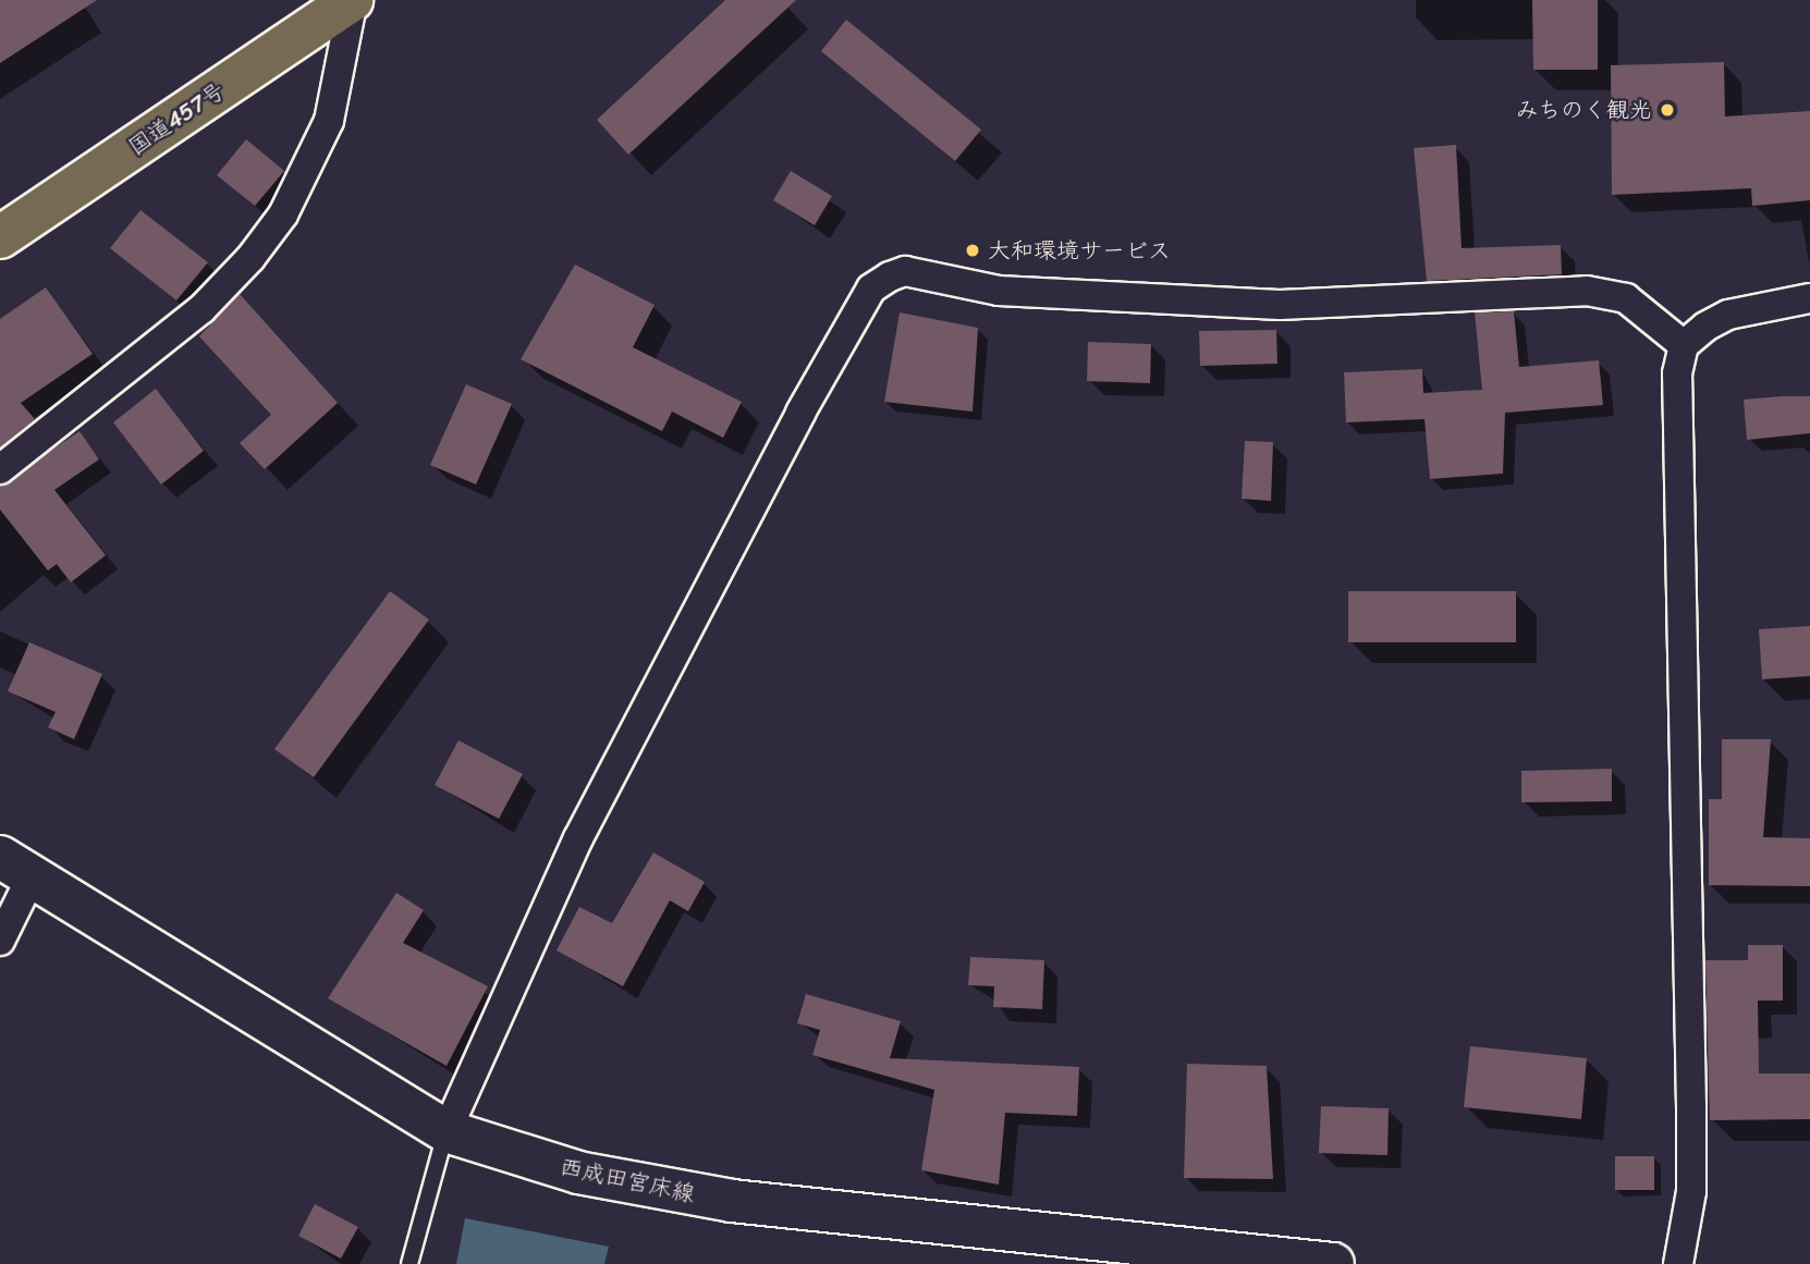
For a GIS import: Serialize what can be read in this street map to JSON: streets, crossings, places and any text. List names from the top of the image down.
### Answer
{
  "streets": {
    "highway": ["国道457号"],
    "main road": ["西成田宮床線"]
  },
  "places": ["みちのく観光", "大和環境サービス"]
}
